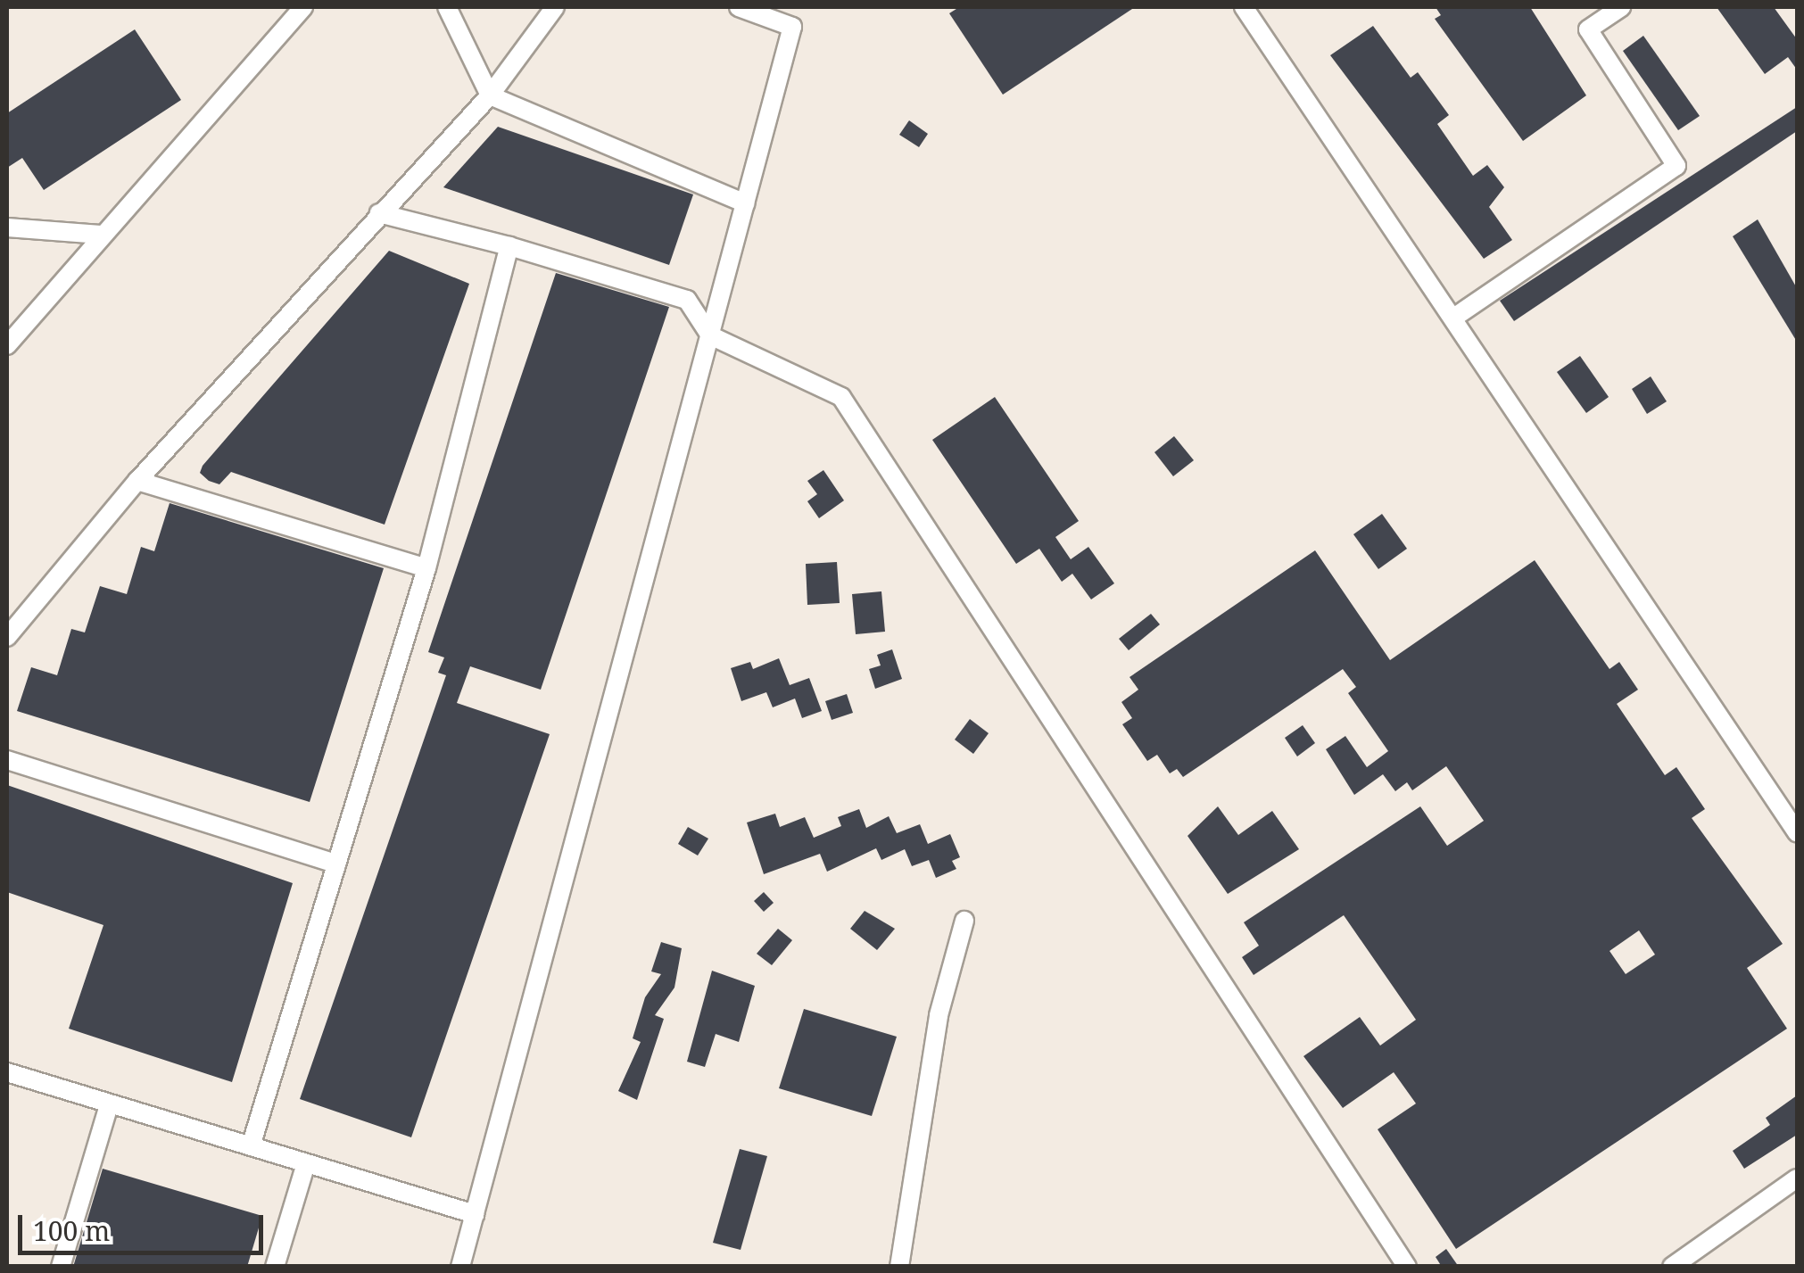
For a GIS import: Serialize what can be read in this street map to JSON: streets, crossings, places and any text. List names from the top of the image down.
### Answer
{
  "scale_bar": "100 m"
}
